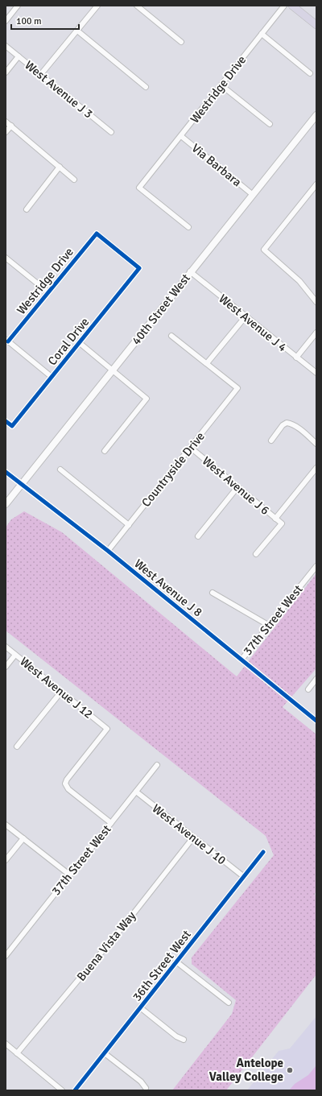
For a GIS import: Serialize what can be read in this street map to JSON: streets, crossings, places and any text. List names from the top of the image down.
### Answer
{
  "streets": {
    "main road": ["40th Street West"],
    "street": [
      "West Avenue J 3",
      "Westridge Drive",
      "Via Barbara",
      "West Avenue J 4",
      "Coral Drive",
      "Countryside Drive",
      "West Avenue J 6",
      "West Avenue J 8",
      "37th Street West",
      "West Avenue J 12",
      "West Avenue J 10",
      "Buena Vista Way",
      "36th Street West"
    ]
  },
  "crossings": [
    ["Westridge Drive", "Via Barbara"],
    ["Westridge Drive", "Coral Drive"],
    ["Via Barbara", "40th Street West"],
    ["40th Street West", "West Avenue J 4"],
    ["40th Street West", "West Avenue J 8"],
    ["Countryside Drive", "West Avenue J 6"],
    ["Countryside Drive", "West Avenue J 8"],
    ["West Avenue J 8", "37th Street West"],
    ["37th Street West", "West Avenue J 12"],
    ["37th Street West", "West Avenue J 10"],
    ["West Avenue J 10", "Buena Vista Way"],
    ["West Avenue J 10", "36th Street West"]
  ],
  "places": ["Antelope Valley College"],
  "scale_bar": "100 m"
}
